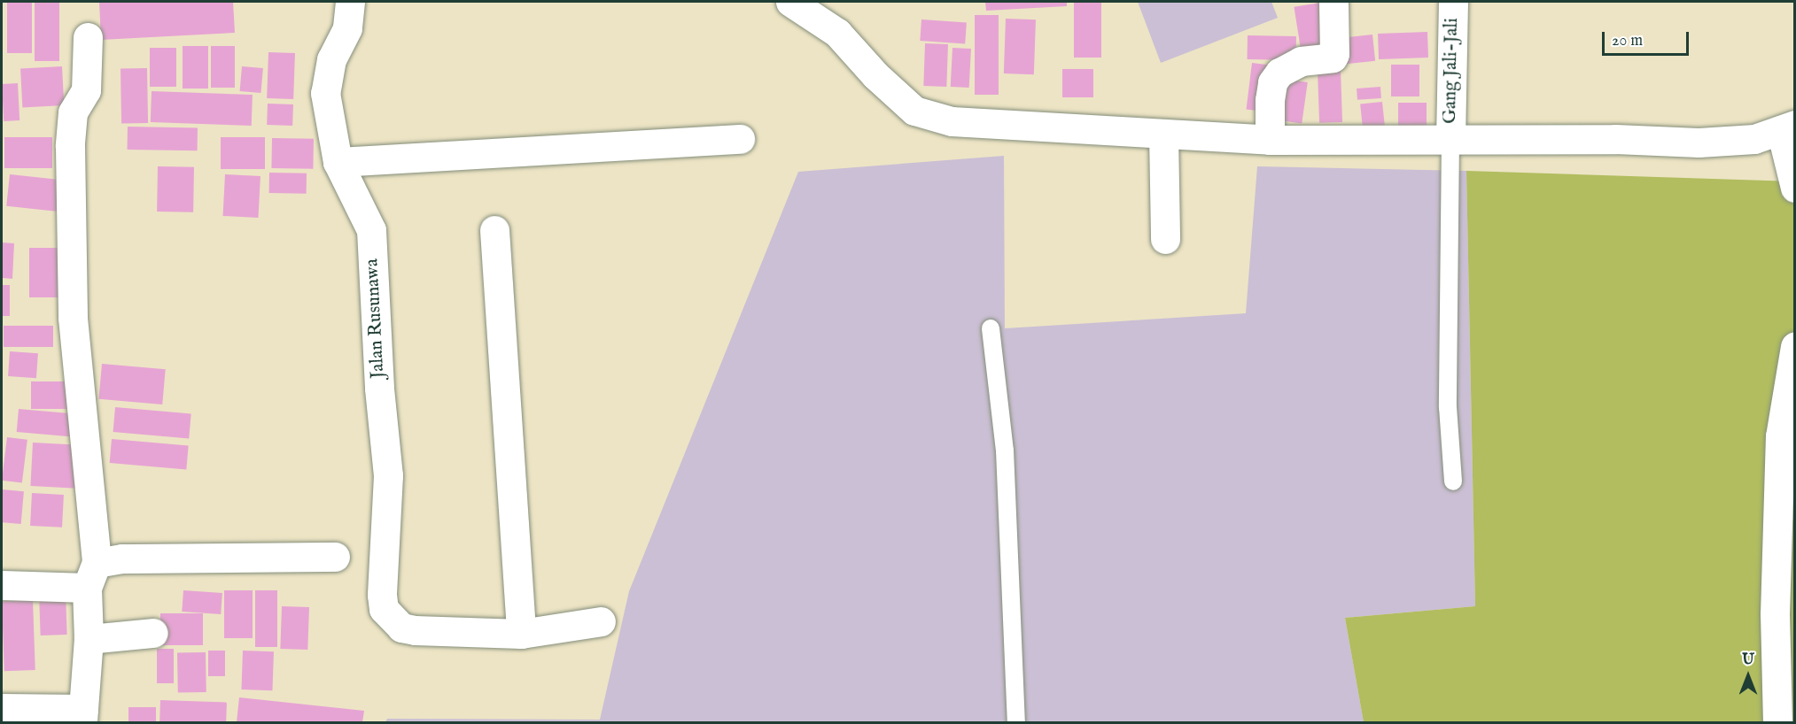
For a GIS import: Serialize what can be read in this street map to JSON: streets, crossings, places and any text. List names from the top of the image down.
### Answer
{
  "streets": {
    "street": ["Gang Jali-Jali", "Jalan Rusunawa"]
  },
  "scale_bar": "20 m",
  "north": "top"
}
